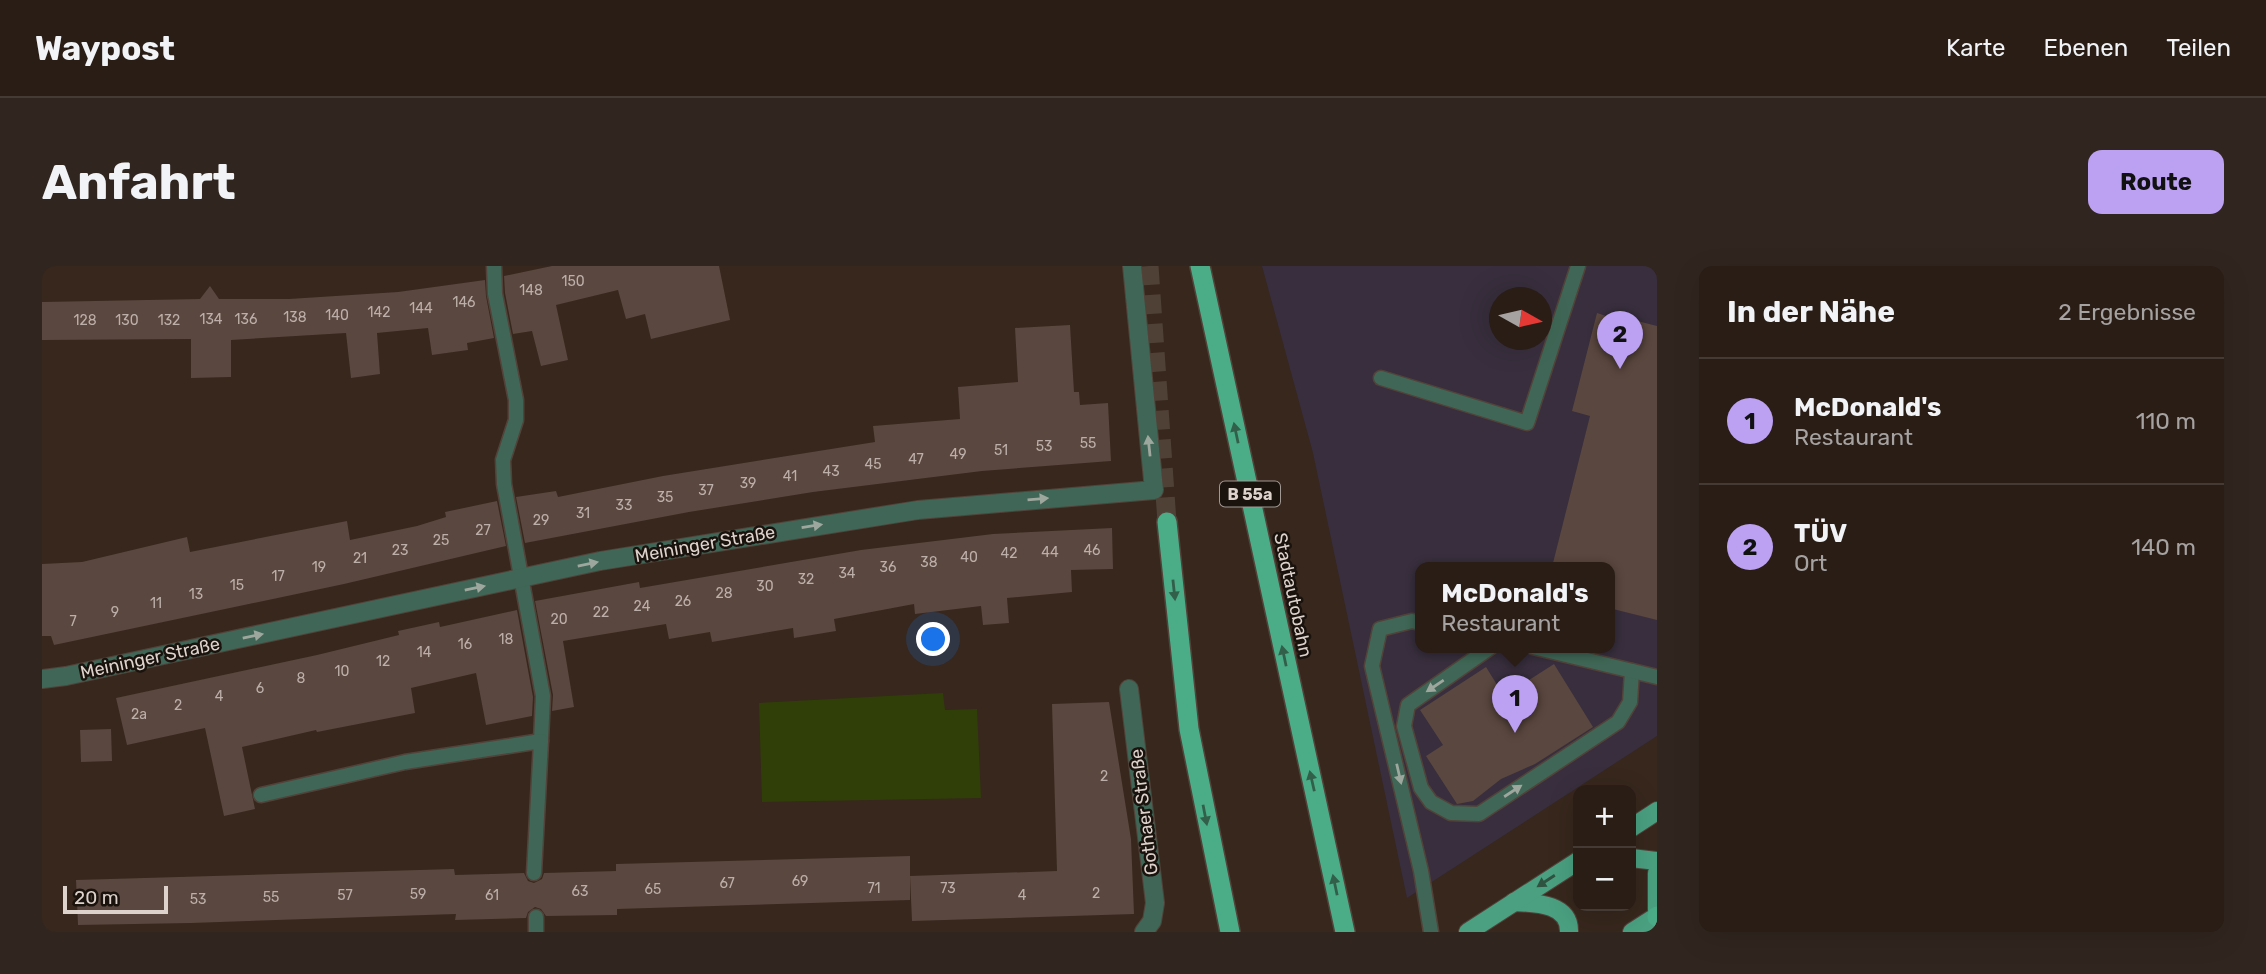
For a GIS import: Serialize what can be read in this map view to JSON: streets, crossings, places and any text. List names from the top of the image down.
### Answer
{
  "streets": {
    "highway": ["B 55a", "Stadtautobahn"],
    "street": ["Meininger Straße", "Gothaer Straße"]
  },
  "one_way": ["Meininger Straße"],
  "house_numbers": [
    "150",
    "148",
    "146",
    "144",
    "142",
    "140",
    "138",
    "134",
    "136",
    "128",
    "130",
    "132",
    "55",
    "53",
    "51",
    "49",
    "47",
    "45",
    "43",
    "41",
    "39",
    "37",
    "35",
    "33",
    "31",
    "29",
    "27",
    "25",
    "23",
    "46",
    "44",
    "42",
    "40",
    "21",
    "38",
    "19",
    "36",
    "34",
    "17",
    "32",
    "15",
    "30",
    "28",
    "13",
    "26",
    "11",
    "24",
    "9",
    "22",
    "20",
    "7",
    "18",
    "16",
    "14",
    "12",
    "10",
    "8",
    "6",
    "4",
    "2",
    "2a",
    "2",
    "69",
    "67",
    "71",
    "73",
    "65",
    "63",
    "2",
    "59",
    "57",
    "61",
    "4",
    "55",
    "53"
  ],
  "scale_bar": "20 m",
  "north": "right",
  "page": {
    "header": "Waypost",
    "nav": ["Karte", "Ebenen", "Teilen"],
    "buttons": "Route",
    "title": "Anfahrt",
    "heading": ["In der Nähe", "2 Ergebnisse"],
    "pins": ["2", "1"],
    "list": [
      {
        "mark": "1",
        "name": "McDonald's",
        "note": "Restaurant",
        "value": "110 m"
      },
      {
        "mark": "2",
        "name": "TÜV",
        "note": "Ort",
        "value": "140 m"
      }
    ],
    "popup": ["McDonald's", "Restaurant"],
    "map_buttons": ["+", "−"],
    "scale": "20 m"
  }
}
